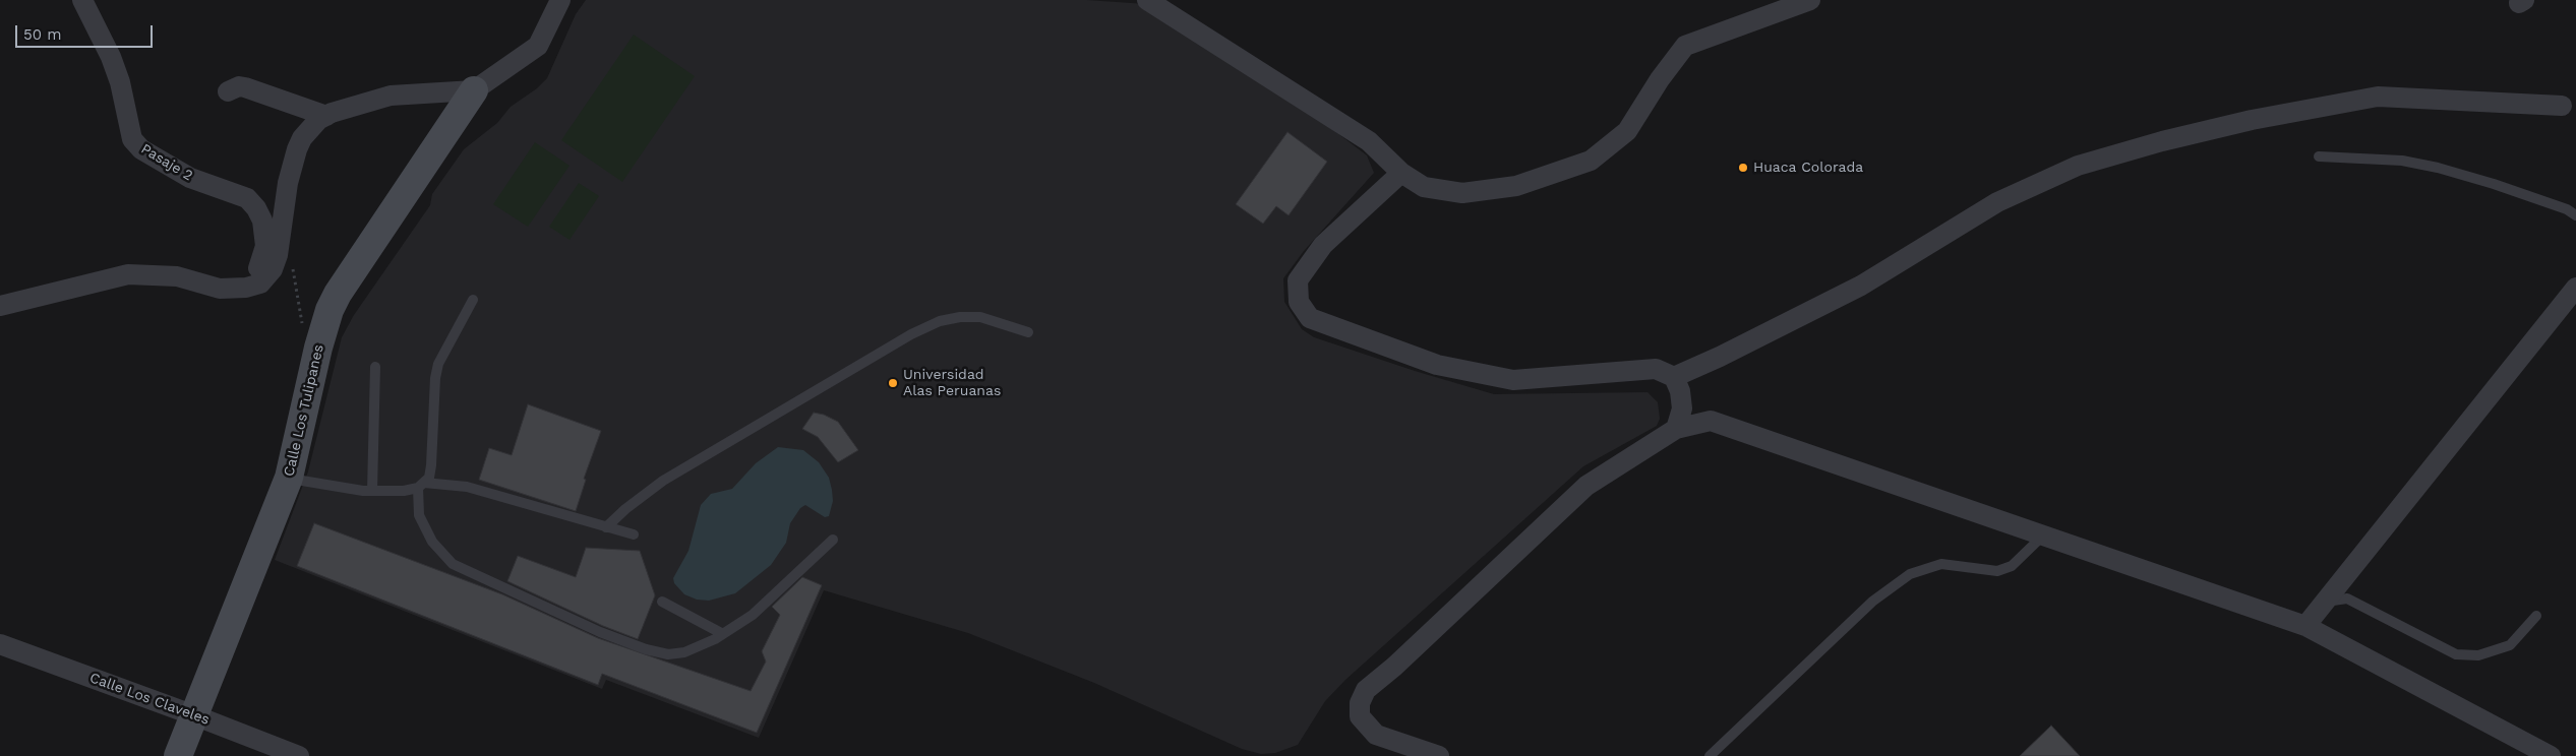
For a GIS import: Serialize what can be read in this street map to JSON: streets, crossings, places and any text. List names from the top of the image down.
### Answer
{
  "streets": {
    "street": ["Pasaje 2", "Calle Los Tulipanes", "Calle Los Claveles"]
  },
  "crossings": [
    ["Calle Los Tulipanes", "Calle Los Claveles"]
  ],
  "places": ["Huaca Colorada", "Universidad Alas Peruanas"],
  "scale_bar": "50 m"
}
